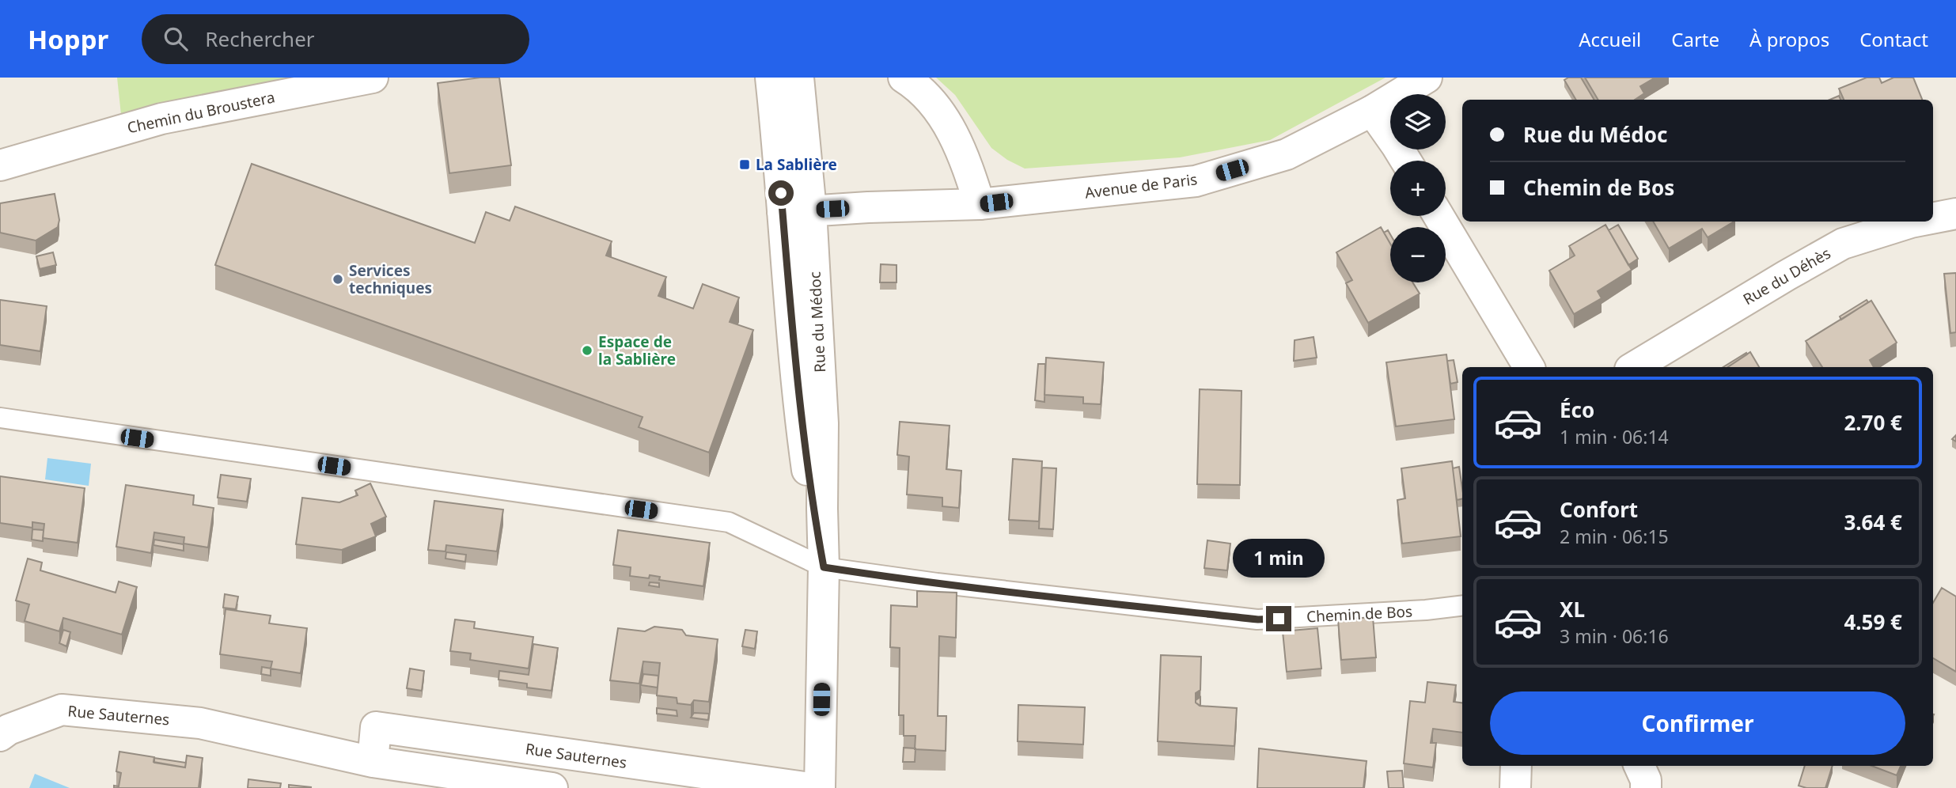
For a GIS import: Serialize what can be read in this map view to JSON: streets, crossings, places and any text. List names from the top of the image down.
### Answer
{
  "streets": {
    "street": [
      "Chemin du Broustera",
      "Avenue de Paris",
      "Rue du Déhès",
      "Rue du Médoc",
      "Rue Sauternes"
    ],
    "lane": ["Chemin de Bos"]
  },
  "crossings": [
    ["Avenue de Paris", "Rue du Médoc"],
    ["Rue du Médoc", "Chemin de Bos"]
  ],
  "places": {
    "transit": ["La Sablière"],
    "other": ["Services techniques", "Espace de la Sablière"]
  },
  "page": {
    "header": "Hoppr",
    "search": "Rechercher",
    "nav": [
      "Accueil",
      "Carte",
      "À propos",
      "Contact"
    ],
    "map_buttons": ["+", "−"],
    "banner": ["Rue du Médoc", "Chemin de Bos"],
    "list": [
      {
        "name": "Éco",
        "note": "1 min · 06:14",
        "value": "2.70 €"
      },
      {
        "name": "Confort",
        "note": "2 min · 06:15",
        "value": "3.64 €"
      },
      {
        "name": "XL",
        "note": "3 min · 06:16",
        "value": "4.59 €"
      }
    ],
    "bubble": "1 min",
    "buttons": "Confirmer"
  }
}
